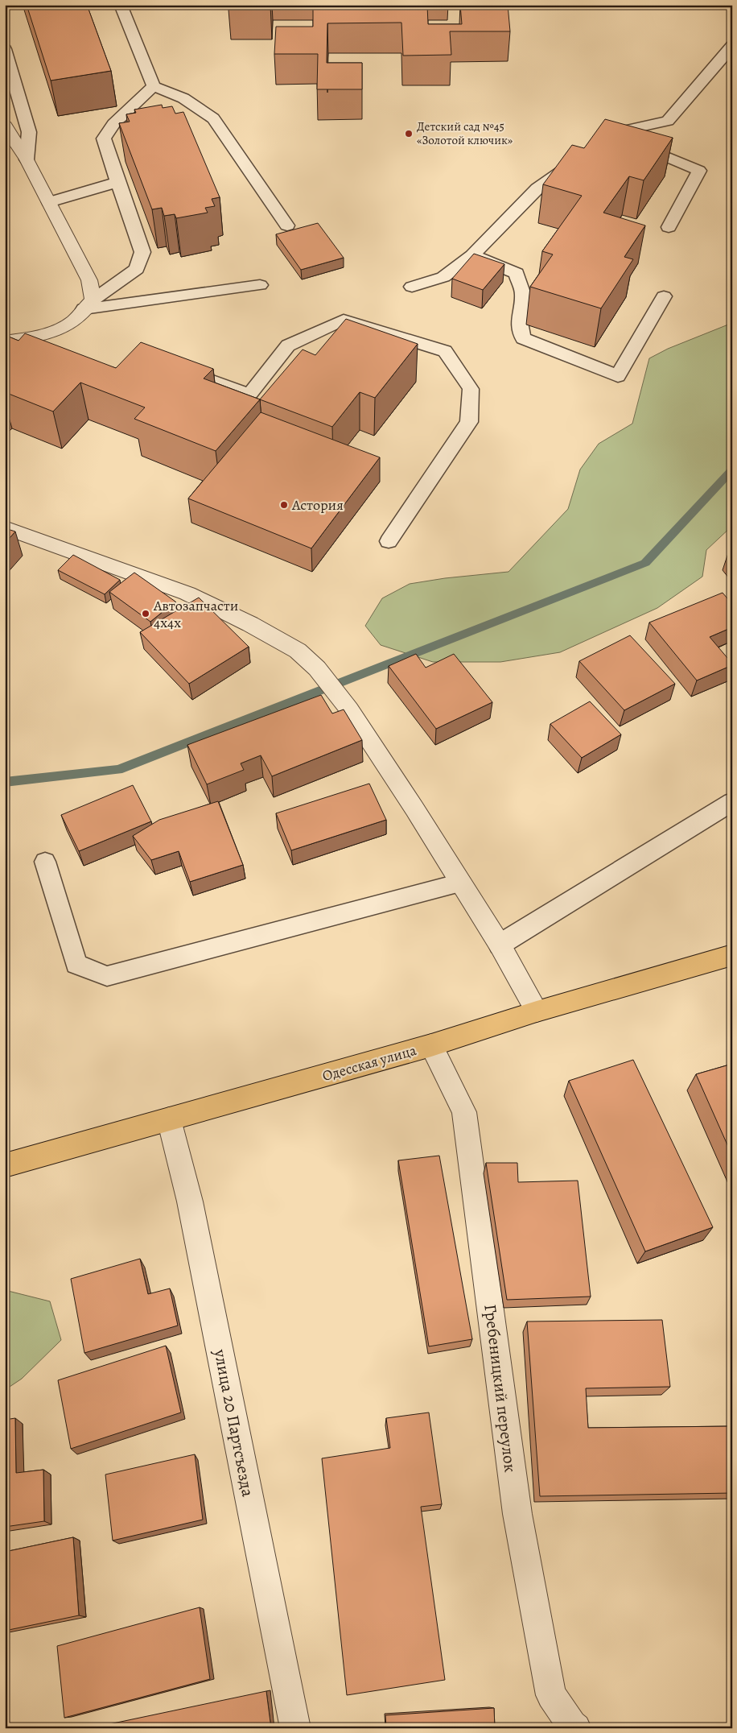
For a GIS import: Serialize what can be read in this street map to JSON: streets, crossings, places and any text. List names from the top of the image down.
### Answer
{
  "streets": {
    "main road": ["Одесская улица"],
    "street": ["Гребеницкий переулок", "улица 20 Партсъезда"]
  },
  "crossings": [
    ["Одесская улица", "Гребеницкий переулок"],
    ["Одесская улица", "улица 20 Партсъезда"]
  ],
  "places": ["Детский сад №45 «Золотой ключик»", "Астория", "Автозапчасти 4х4х"]
}
